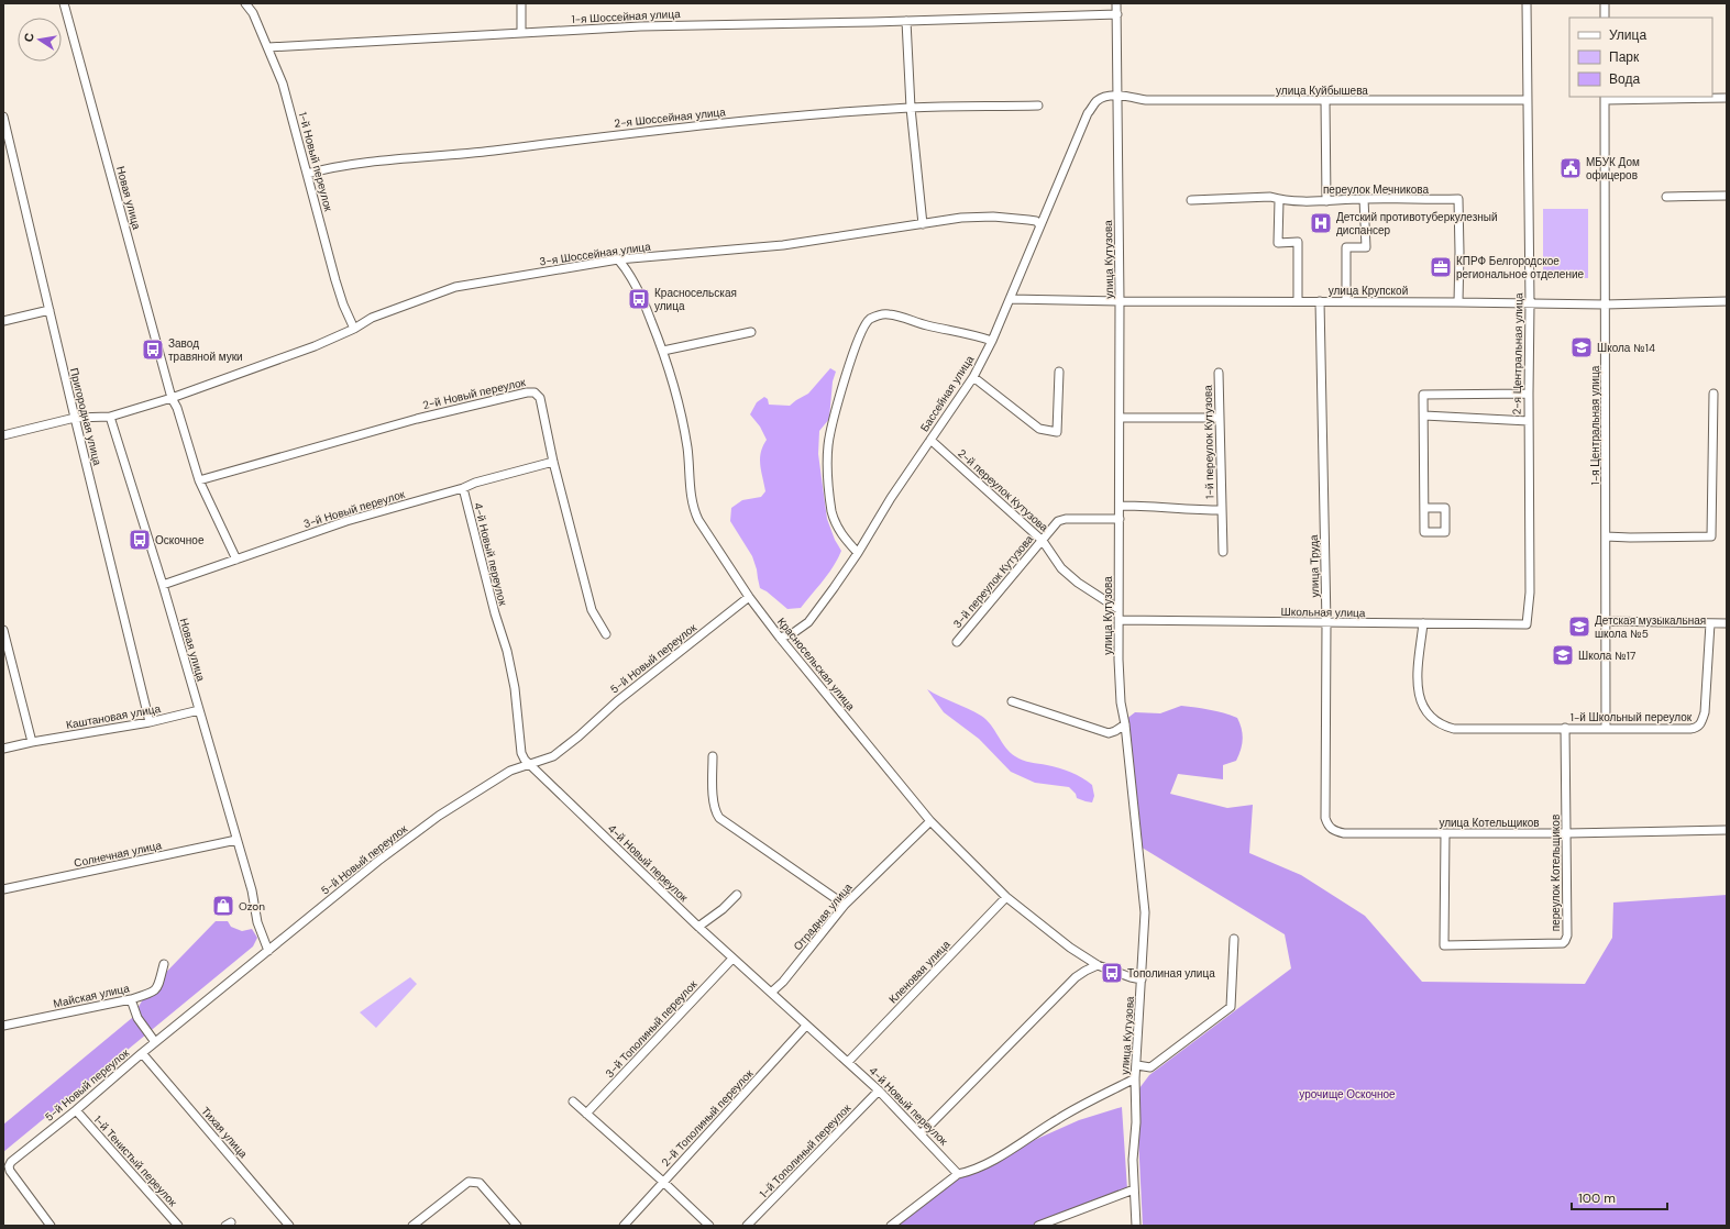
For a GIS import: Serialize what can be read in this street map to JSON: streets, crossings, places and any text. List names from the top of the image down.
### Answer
{
  "streets": {
    "street": [
      "1-я Шоссейная улица",
      "улица Куйбышева",
      "2-я Шоссейная улица",
      "1-й Новый переулок",
      "переулок Мечникова",
      "Новая улица",
      "3-я Шоссейная улица",
      "улица Кутузова",
      "улица Крупской",
      "2-я Центральная улица",
      "2-й Новый переулок",
      "Бассейная улица",
      "Пригородная улица",
      "1-я Центральная улица",
      "1-й переулок Кутузова",
      "2-й переулок Кутузова",
      "3-й Новый переулок",
      "4-й Новый переулок",
      "улица Труда",
      "3-й переулок Кутузова",
      "Школьная улица",
      "5-й Новый переулок",
      "Красносельская улица",
      "Каштановая улица",
      "1-й Школьный переулок",
      "улица Котельщиков",
      "Солнечная улица",
      "переулок Котельщиков",
      "Отрадная улица",
      "Кленовая улица",
      "Майская улица",
      "3-й Тополиный переулок",
      "2-й Тополиный переулок",
      "Тихая улица",
      "1-й Тополиный переулок",
      "1-й Тенистый переулок"
    ]
  },
  "crossings": [
    ["1-я Шоссейная улица", "1-й Новый переулок"],
    ["1-я Шоссейная улица", "улица Кутузова"],
    ["улица Куйбышева", "улица Кутузова"],
    ["улица Куйбышева", "2-я Центральная улица"],
    ["улица Куйбышева", "Бассейная улица"],
    ["2-я Шоссейная улица", "1-й Новый переулок"],
    ["1-й Новый переулок", "3-я Шоссейная улица"],
    ["переулок Мечникова", "улица Крупской"],
    ["Новая улица", "3-я Шоссейная улица"],
    ["Новая улица", "2-й Новый переулок"],
    ["Новая улица", "3-й Новый переулок"],
    ["Новая улица", "5-й Новый переулок"],
    ["Новая улица", "Каштановая улица"],
    ["Новая улица", "Солнечная улица"],
    ["3-я Шоссейная улица", "Бассейная улица"],
    ["3-я Шоссейная улица", "Красносельская улица"],
    ["улица Кутузова", "улица Крупской"],
    ["улица Кутузова", "Бассейная улица"],
    ["улица Кутузова", "1-й переулок Кутузова"],
    ["улица Кутузова", "2-й переулок Кутузова"],
    ["улица Кутузова", "3-й переулок Кутузова"],
    ["улица Кутузова", "Школьная улица"],
    ["улица Кутузова", "Красносельская улица"],
    ["улица Крупской", "2-я Центральная улица"],
    ["улица Крупской", "Бассейная улица"],
    ["улица Крупской", "1-я Центральная улица"],
    ["улица Крупской", "улица Труда"],
    ["2-я Центральная улица", "Школьная улица"],
    ["2-й Новый переулок", "3-й Новый переулок"],
    ["Бассейная улица", "2-й переулок Кутузова"],
    ["Бассейная улица", "Красносельская улица"],
    ["Пригородная улица", "Каштановая улица"],
    ["1-я Центральная улица", "1-й Школьный переулок"],
    ["2-й переулок Кутузова", "3-й переулок Кутузова"],
    ["3-й Новый переулок", "4-й Новый переулок"],
    ["4-й Новый переулок", "5-й Новый переулок"],
    ["4-й Новый переулок", "Отрадная улица"],
    ["4-й Новый переулок", "Кленовая улица"],
    ["4-й Новый переулок", "3-й Тополиный переулок"],
    ["4-й Новый переулок", "2-й Тополиный переулок"],
    ["4-й Новый переулок", "1-й Тополиный переулок"],
    ["улица Труда", "Школьная улица"],
    ["улица Труда", "улица Котельщиков"],
    ["Школьная улица", "1-й Школьный переулок"],
    ["5-й Новый переулок", "Красносельская улица"],
    ["5-й Новый переулок", "Тихая улица"],
    ["5-й Новый переулок", "1-й Тенистый переулок"],
    ["Красносельская улица", "Отрадная улица"],
    ["Красносельская улица", "Кленовая улица"],
    ["1-й Школьный переулок", "переулок Котельщиков"],
    ["улица Котельщиков", "переулок Котельщиков"]
  ],
  "parks": ["урочище Оскочное"],
  "places": {
    "public building": ["МБУК Дом офицеров"],
    "hospital": ["Детский противотуберкулезный диспансер"],
    "office": ["КПРФ Белгородское региональное отделение"],
    "bus stop": [
      "Красносельская улица",
      "Завод травяной муки",
      "Оскочное",
      "Тополиная улица"
    ],
    "school or university": ["Школа №14", "Детская музыкальная школа №5", "Школа №17"],
    "shop": ["Ozon"]
  },
  "legend": ["Улица", "Парк", "Вода"],
  "scale_bar": "100 m",
  "north": "left"
}
